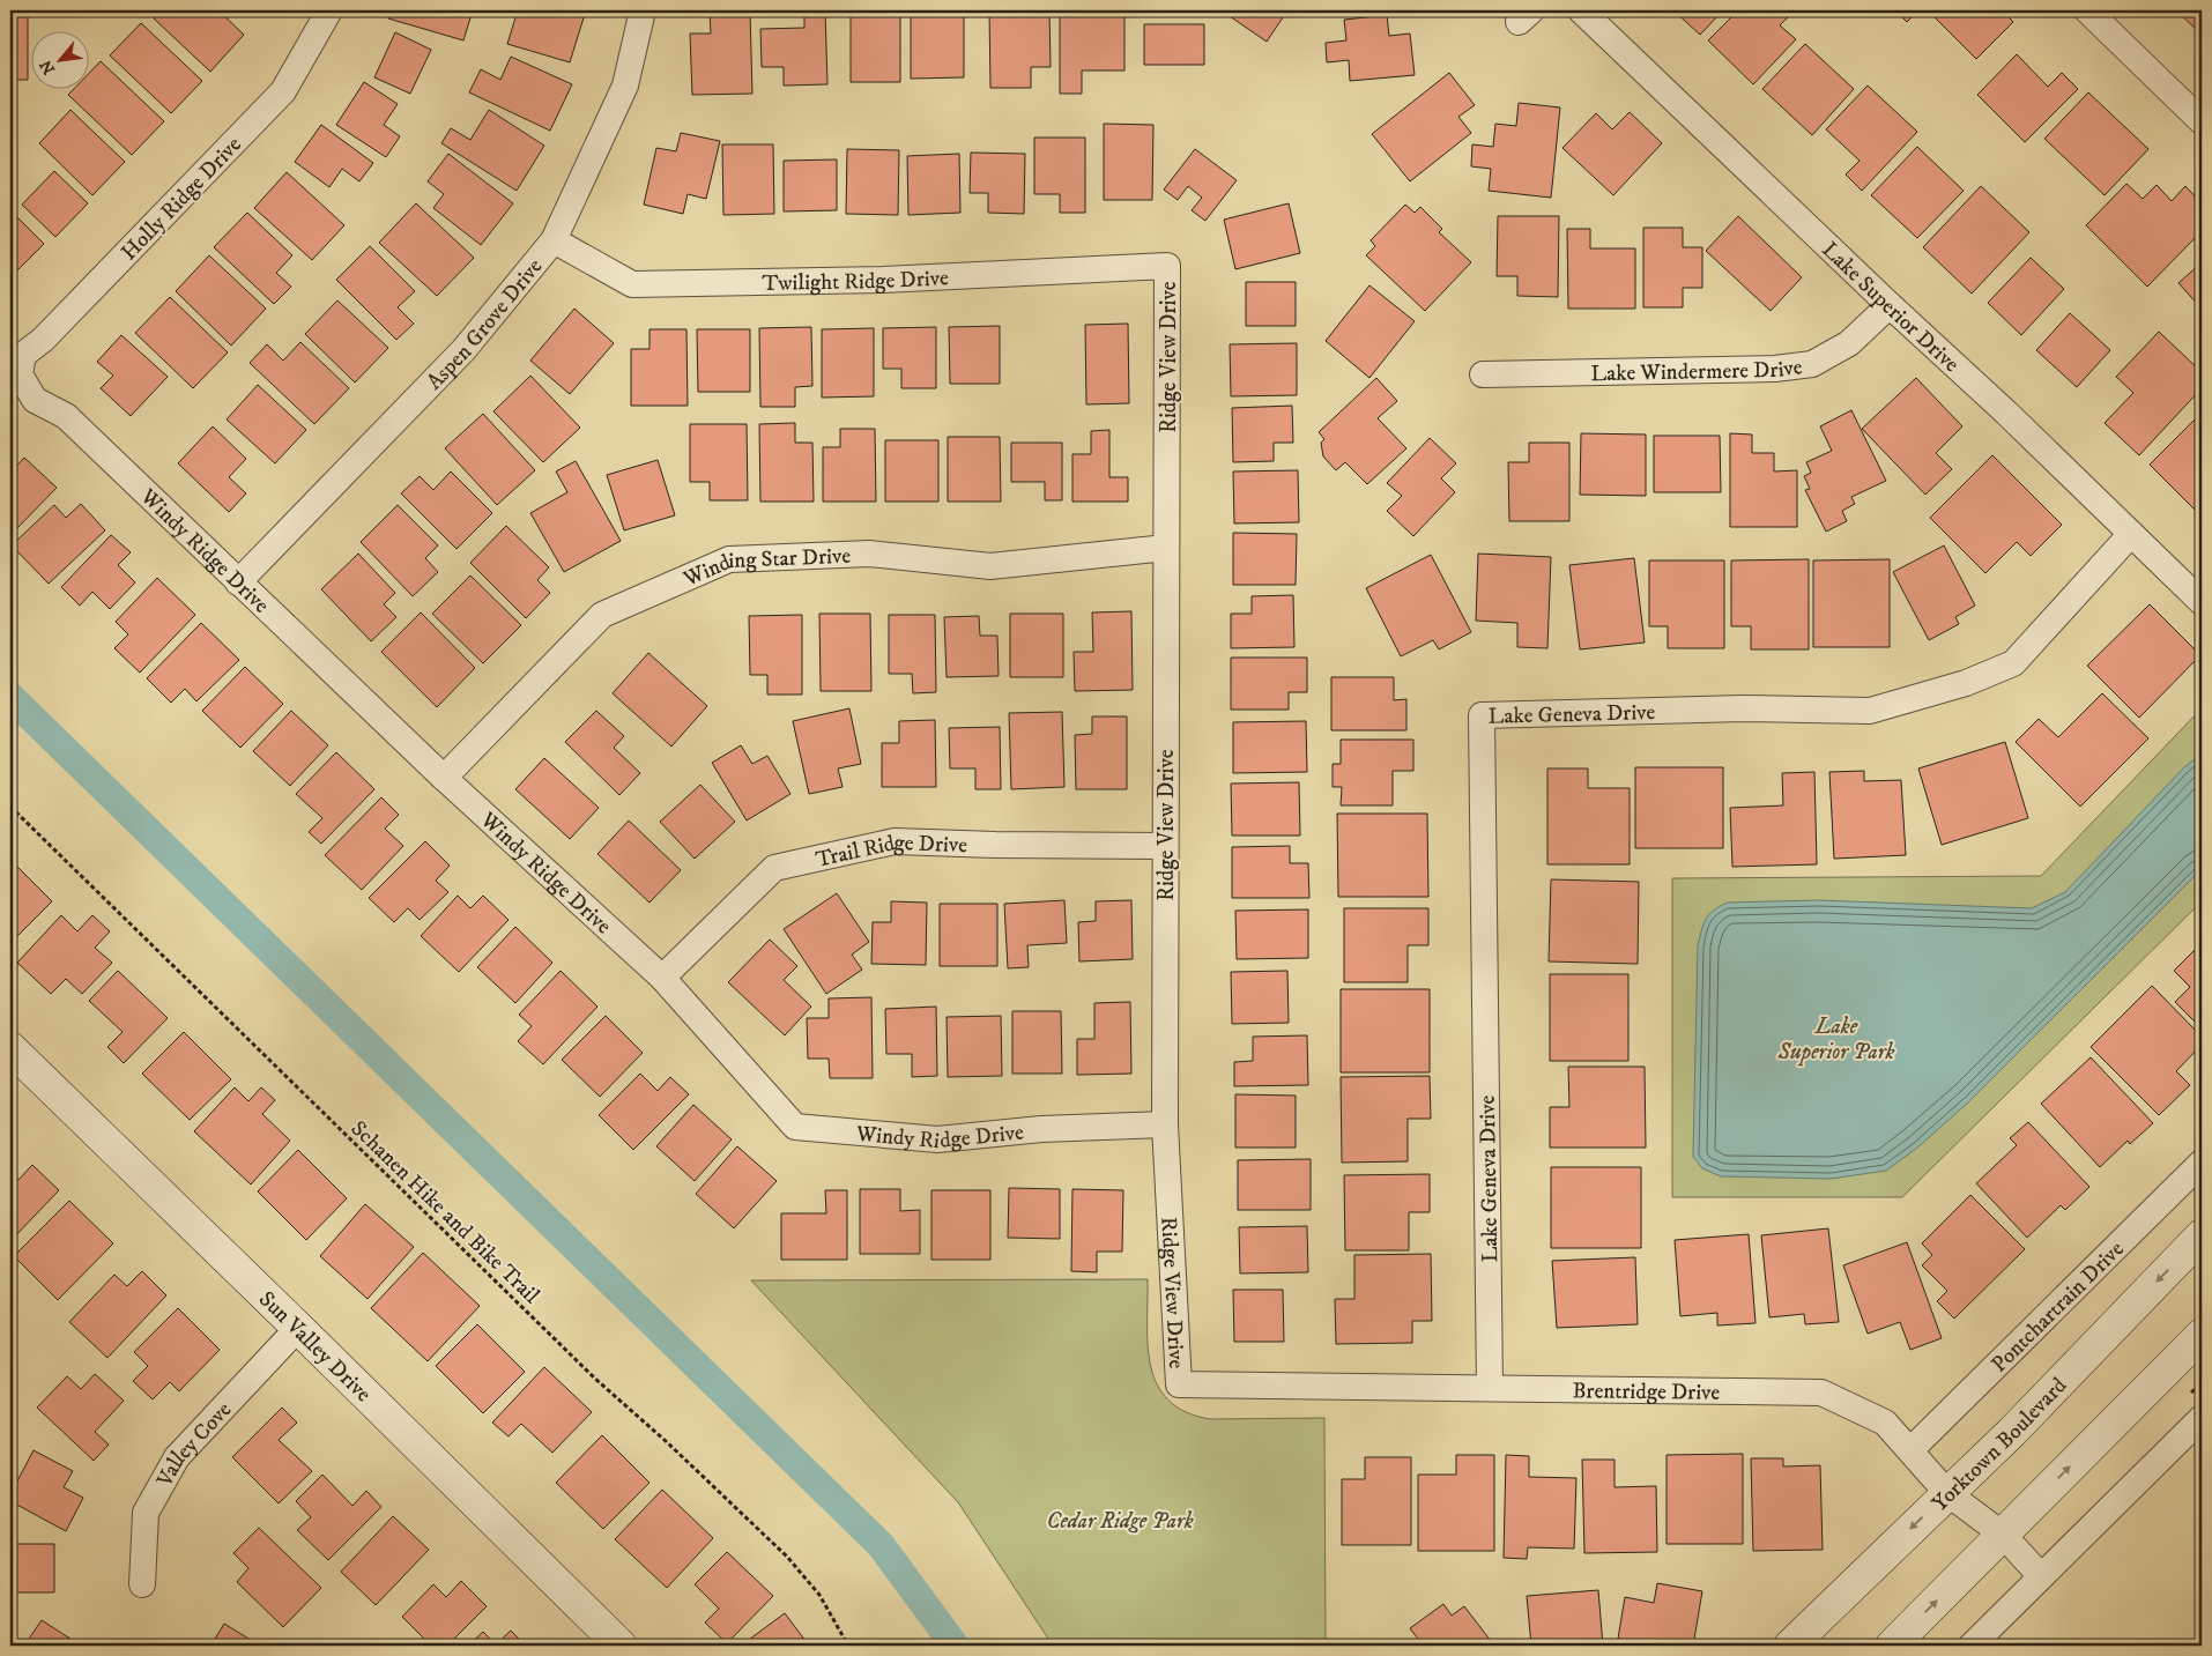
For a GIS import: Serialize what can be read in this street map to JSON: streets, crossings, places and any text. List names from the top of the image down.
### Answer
{
  "streets": {
    "main road": ["Sun Valley Drive", "Yorktown Boulevard"],
    "street": [
      "Holly Ridge Drive",
      "Twilight Ridge Drive",
      "Lake Superior Drive",
      "Aspen Grove Drive",
      "Ridge View Drive",
      "Lake Windermere Drive",
      "Windy Ridge Drive",
      "Winding Star Drive",
      "Lake Geneva Drive",
      "Trail Ridge Drive",
      "Pontchartrain Drive",
      "Brentridge Drive",
      "Valley Cove"
    ],
    "path": ["Schanen Hike and Bike Trail"]
  },
  "crossings": [
    ["Holly Ridge Drive", "Windy Ridge Drive"],
    ["Twilight Ridge Drive", "Aspen Grove Drive"],
    ["Twilight Ridge Drive", "Ridge View Drive"],
    ["Lake Superior Drive", "Lake Windermere Drive"],
    ["Lake Superior Drive", "Lake Geneva Drive"],
    ["Aspen Grove Drive", "Windy Ridge Drive"],
    ["Ridge View Drive", "Windy Ridge Drive"],
    ["Ridge View Drive", "Winding Star Drive"],
    ["Ridge View Drive", "Trail Ridge Drive"],
    ["Ridge View Drive", "Brentridge Drive"],
    ["Windy Ridge Drive", "Winding Star Drive"],
    ["Windy Ridge Drive", "Trail Ridge Drive"],
    ["Lake Geneva Drive", "Brentridge Drive"],
    ["Pontchartrain Drive", "Brentridge Drive"],
    ["Sun Valley Drive", "Valley Cove"],
    ["Brentridge Drive", "Yorktown Boulevard"]
  ],
  "parks": ["Lake Superior Park", "Cedar Ridge Park"],
  "north": "bottom left"
}
